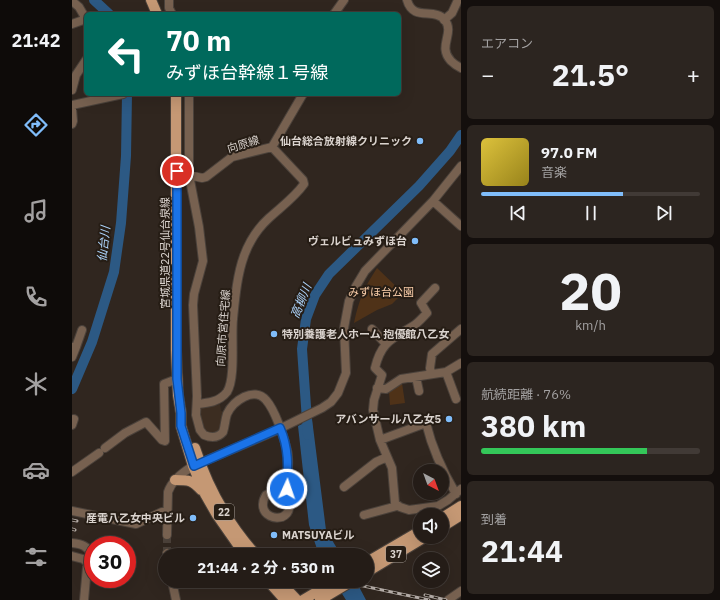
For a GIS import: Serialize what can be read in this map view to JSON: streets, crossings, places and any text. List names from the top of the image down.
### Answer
{
  "streets": {
    "main road": ["宮城県道22号仙台泉線", "22", "37"],
    "street": ["向原線", "向原市営住宅線"]
  },
  "crossings": [
    ["向原線", "向原市営住宅線"],
    ["宮城県道22号仙台泉線", "22"]
  ],
  "water": ["仙台川", "高柳川"],
  "parks": ["みずほ台公園"],
  "places": [
    "仙台総合放射線クリニック",
    "ヴェルビュみずほ台",
    "特別養護老人ホーム 抱優館八乙女",
    "アバンサール八乙女5",
    "産電八乙女中央ビル",
    "MATSUYAビル"
  ],
  "north": "bottom right",
  "page": {
    "tabs": "21:42",
    "tile": [
      "エアコン",
      ["20", "km/h"],
      ["航続距離 · 76%", "380 km"],
      ["到着", "21:44"]
    ],
    "turn": ["70 m", "みずほ台幹線１号線"],
    "heat": ["−", "21.5°", "+"],
    "song": ["97.0 FM", "音楽"],
    "limit": "30",
    "trip": "21:44 · 2 分 · 530 m"
  }
}
